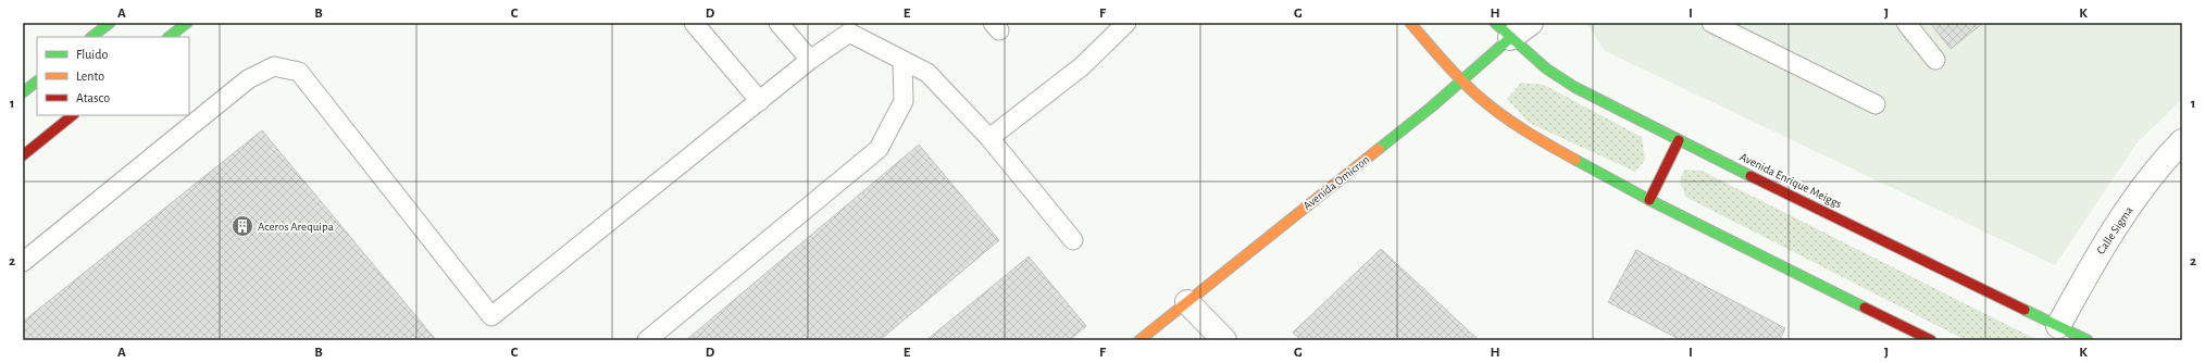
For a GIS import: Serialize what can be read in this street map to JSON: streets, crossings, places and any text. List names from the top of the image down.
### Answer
{
  "streets": {
    "main road": ["Avenida Enrique Meiggs", "Avenida Omicron"],
    "street": ["Calle Sigma"]
  },
  "crossings": [
    ["Avenida Enrique Meiggs", "Avenida Omicron"],
    ["Avenida Enrique Meiggs", "Calle Sigma"]
  ],
  "places": {
    "building": ["Aceros Arequipa"]
  },
  "legend": ["Fluido", "Lento", "Atasco"],
  "grid": {
    "columns": [
      "A",
      "B",
      "C",
      "D",
      "E",
      "F",
      "G",
      "H",
      "I",
      "J",
      "K"
    ],
    "rows": ["1", "2"]
  }
}
